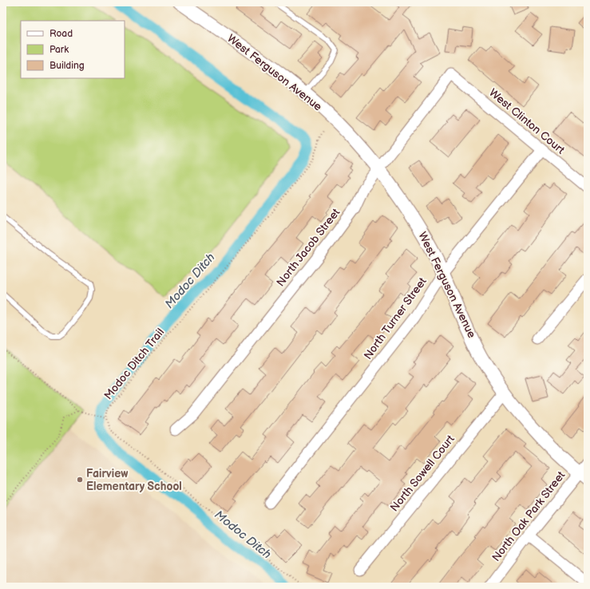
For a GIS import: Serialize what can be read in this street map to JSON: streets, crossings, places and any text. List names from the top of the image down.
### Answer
{
  "streets": {
    "street": [
      "West Ferguson Avenue",
      "West Clinton Court",
      "North Jacob Street",
      "North Turner Street",
      "North Sowell Court",
      "North Oak Park Street"
    ],
    "path": ["Modoc Ditch Trail"]
  },
  "crossings": [
    ["West Ferguson Avenue", "North Jacob Street"],
    ["West Ferguson Avenue", "North Turner Street"],
    ["West Ferguson Avenue", "North Sowell Court"],
    ["West Ferguson Avenue", "North Oak Park Street"],
    ["West Clinton Court", "North Jacob Street"],
    ["West Clinton Court", "North Turner Street"]
  ],
  "water": ["Modoc Ditch"],
  "places": ["Fairview Elementary School"],
  "legend": ["Road", "Park", "Building"]
}
